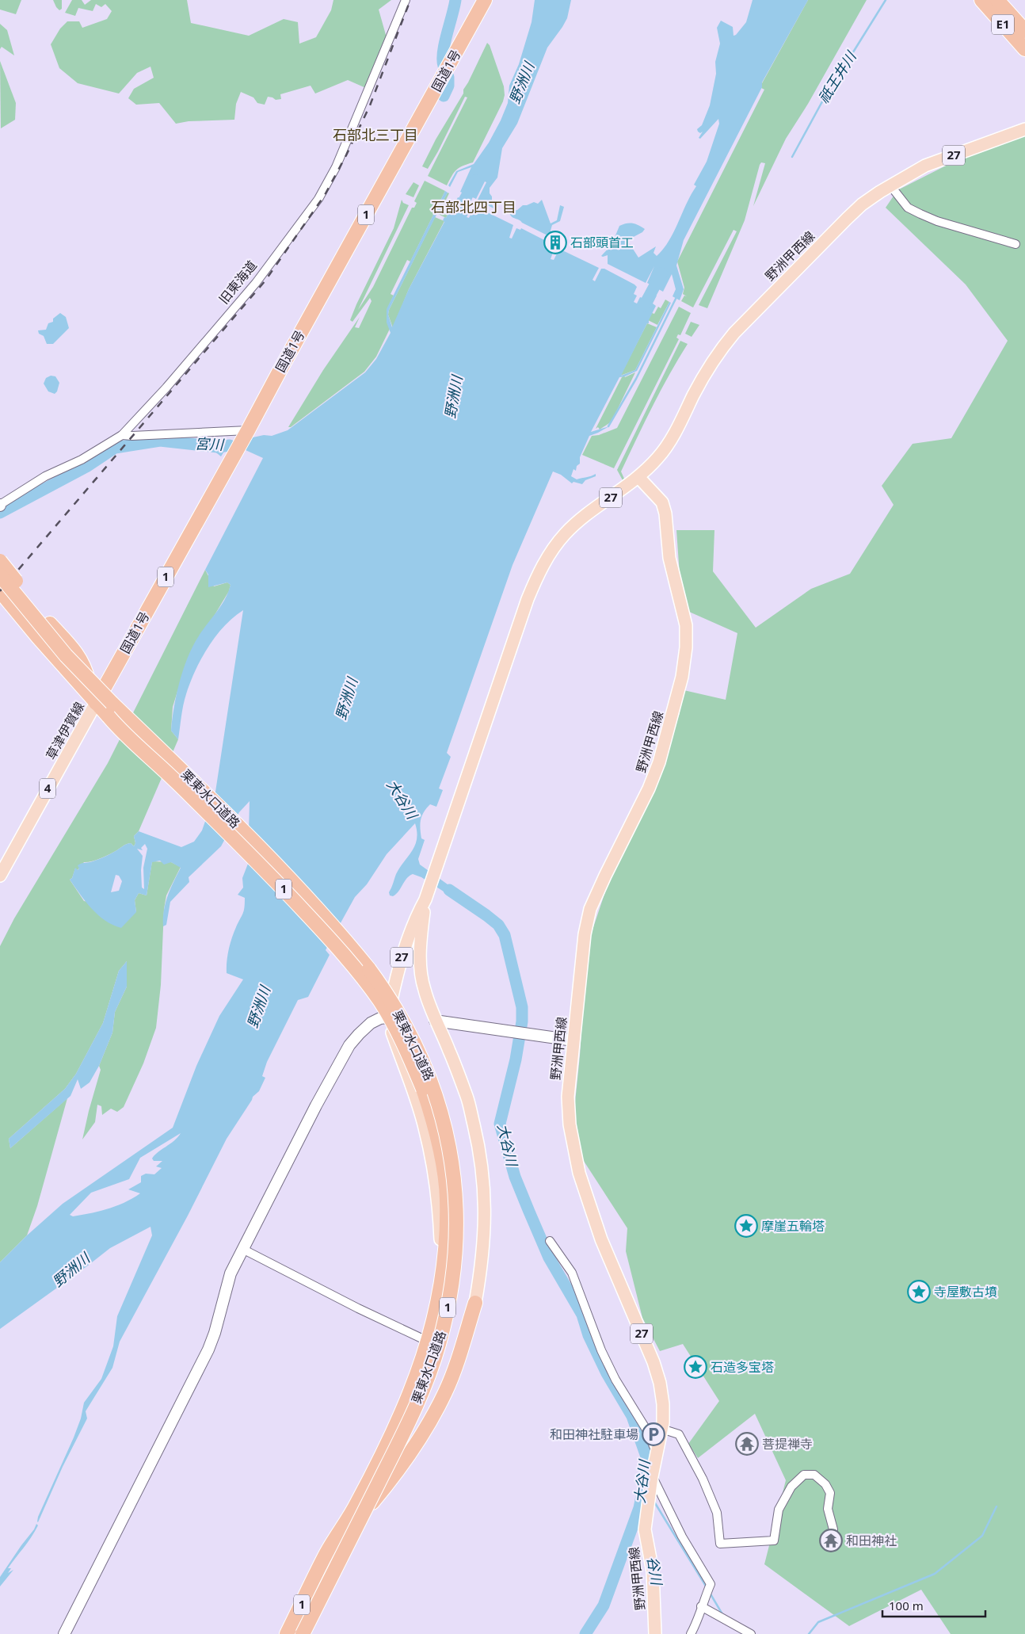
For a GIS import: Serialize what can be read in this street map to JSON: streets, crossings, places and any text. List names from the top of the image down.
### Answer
{
  "streets": {
    "highway": [
      "E1",
      "国道1号",
      "1",
      "栗東水口道路"
    ],
    "main road": [
      "27",
      "野洲甲西線",
      "草津伊賀線",
      "4"
    ],
    "street": ["旧東海道"]
  },
  "crossings": [
    ["国道1号", "1"],
    ["国道1号", "草津伊賀線"],
    ["国道1号", "栗東水口道路"],
    ["27", "1"],
    ["27", "野洲甲西線"],
    ["1", "草津伊賀線"],
    ["1", "栗東水口道路"],
    ["草津伊賀線", "栗東水口道路"]
  ],
  "districts": ["石部北三丁目", "石部北四丁目"],
  "water": [
    "祇王井川",
    "野洲川",
    "宮川",
    "大谷川",
    "谷川"
  ],
  "places": {
    "building": ["石部頭首工"],
    "place": ["摩崖五輪塔", "寺屋敷古墳", "石造多宝塔"],
    "parking": ["和田神社駐車場"],
    "temple": ["菩提禅寺", "和田神社"]
  },
  "scale_bar": "100 m"
}
